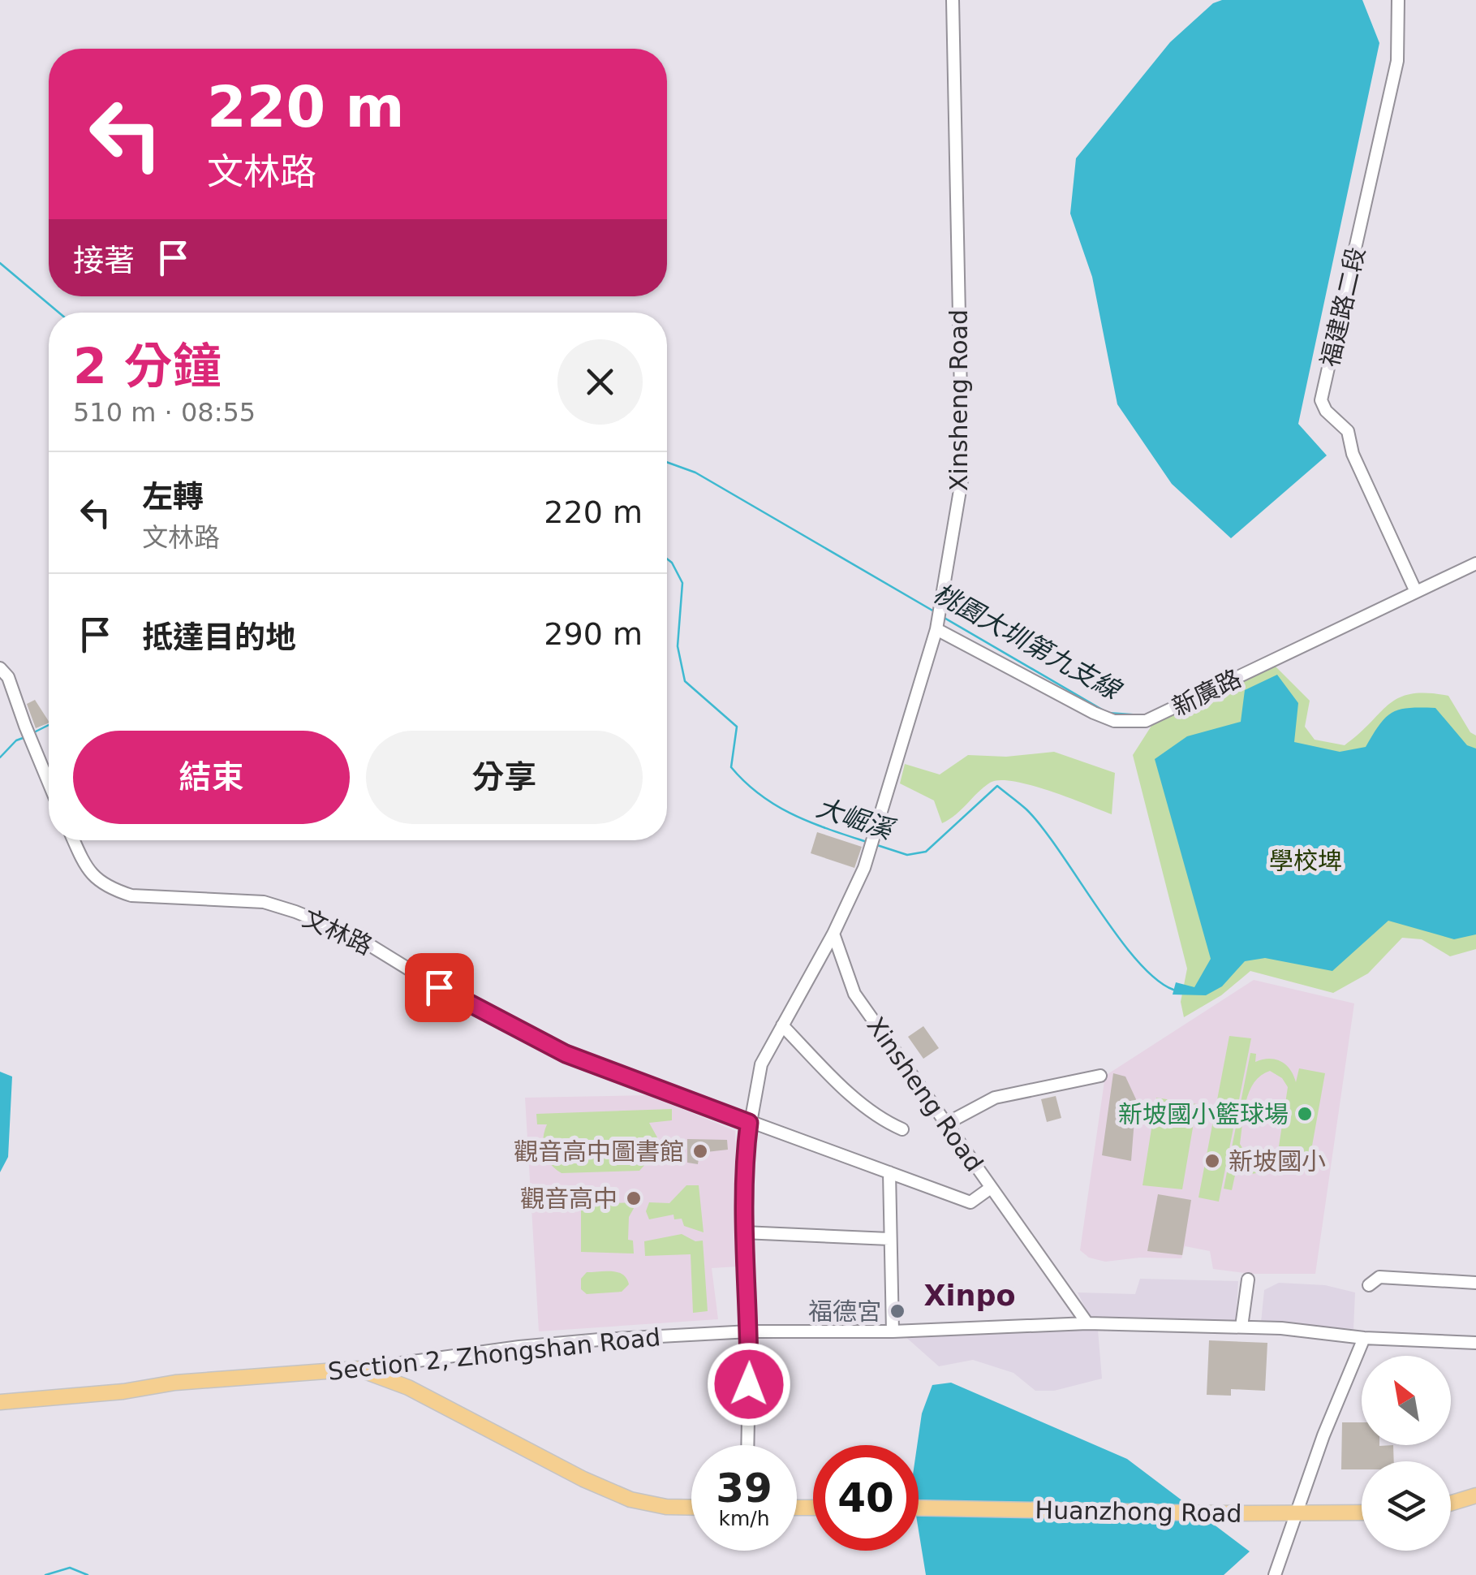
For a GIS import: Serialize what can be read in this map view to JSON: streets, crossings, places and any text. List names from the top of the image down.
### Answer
{
  "streets": {
    "main road": ["Section 2, Zhongshan Road", "Huanzhong Road"],
    "street": [
      "福建路二段",
      "Xinsheng Road",
      "新廣路",
      "文林路"
    ]
  },
  "crossings": [
    ["福建路二段", "新廣路"],
    ["Xinsheng Road", "新廣路"],
    ["Xinsheng Road", "文林路"],
    ["Xinsheng Road", "Section 2, Zhongshan Road"]
  ],
  "districts": ["Xinpo"],
  "water": ["桃園大圳第九支線", "大崛溪"],
  "parks": ["學校埤"],
  "places": [
    "新坡國小籃球場",
    "觀音高中圖書館",
    "新坡國小",
    "觀音高中",
    "福德宮"
  ],
  "north": "top left",
  "page": {
    "turn": ["220 m", "文林路"],
    "then": "接著",
    "heading": ["2 分鐘", "510 m · 08:55"],
    "list": [
      {
        "name": "左轉",
        "note": "文林路",
        "value": "220 m"
      },
      {
        "name": "抵達目的地",
        "value": "290 m"
      }
    ],
    "buttons": ["結束", "分享"],
    "speed": "39 km/h",
    "limit": "40"
  }
}
